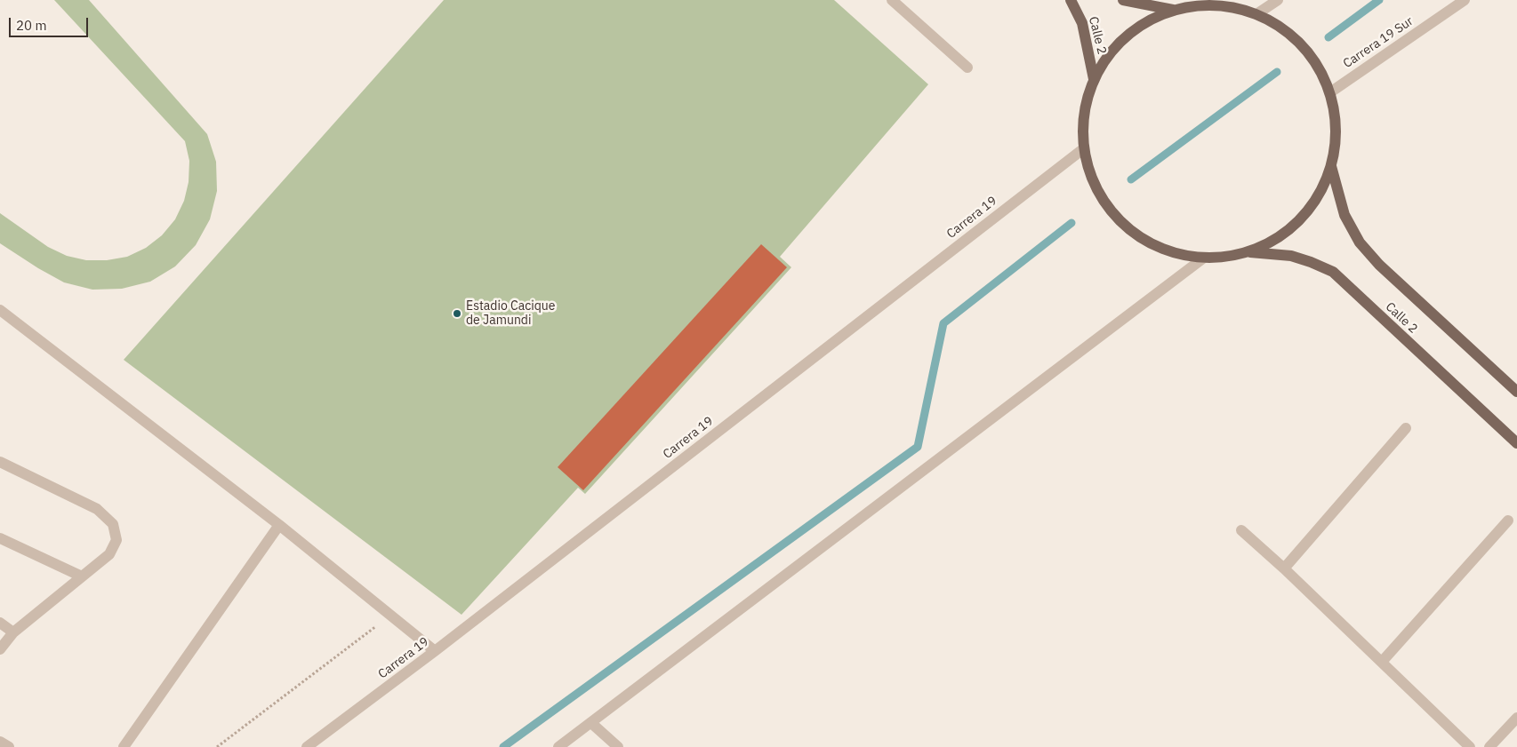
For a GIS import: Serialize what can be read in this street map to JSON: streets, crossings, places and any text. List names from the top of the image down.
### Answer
{
  "streets": {
    "main road": ["Calle 2"],
    "street": ["Carrera 19 Sur", "Carrera 19"]
  },
  "places": ["Estadio Cacique de Jamundi"],
  "scale_bar": "20 m"
}
